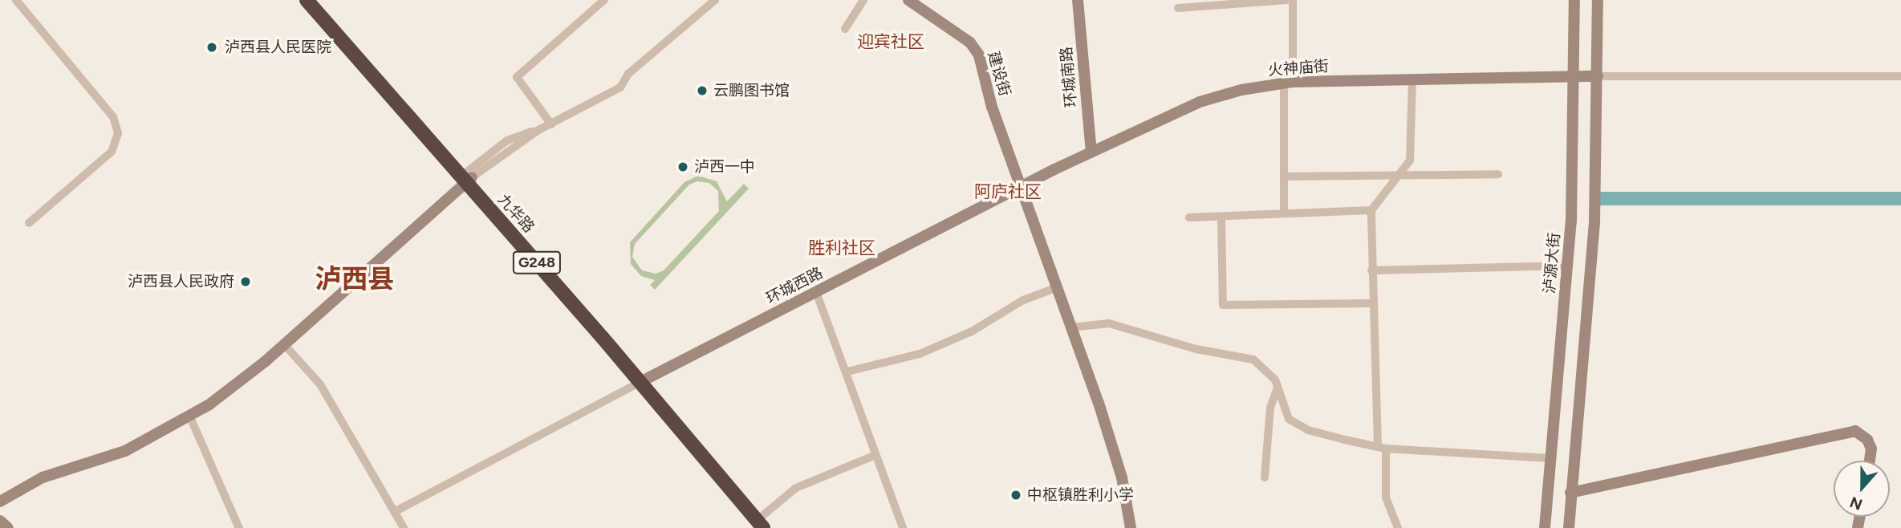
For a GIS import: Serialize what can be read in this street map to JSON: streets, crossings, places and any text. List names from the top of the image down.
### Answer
{
  "streets": {
    "highway": ["九华路", "G248"],
    "street": [
      "火神庙街",
      "建设街",
      "环城南路",
      "泸源大街",
      "环城西路"
    ]
  },
  "crossings": [
    ["火神庙街", "建设街"],
    ["火神庙街", "环城南路"],
    ["火神庙街", "泸源大街"],
    ["火神庙街", "环城西路"],
    ["建设街", "环城西路"],
    ["九华路", "环城西路"]
  ],
  "districts": [
    "迎宾社区",
    "阿庐社区",
    "胜利社区",
    "泸西县"
  ],
  "places": [
    "泸西县人民医院",
    "云鹏图书馆",
    "泸西一中",
    "泸西县人民政府",
    "中枢镇胜利小学"
  ],
  "north": "bottom"
}
